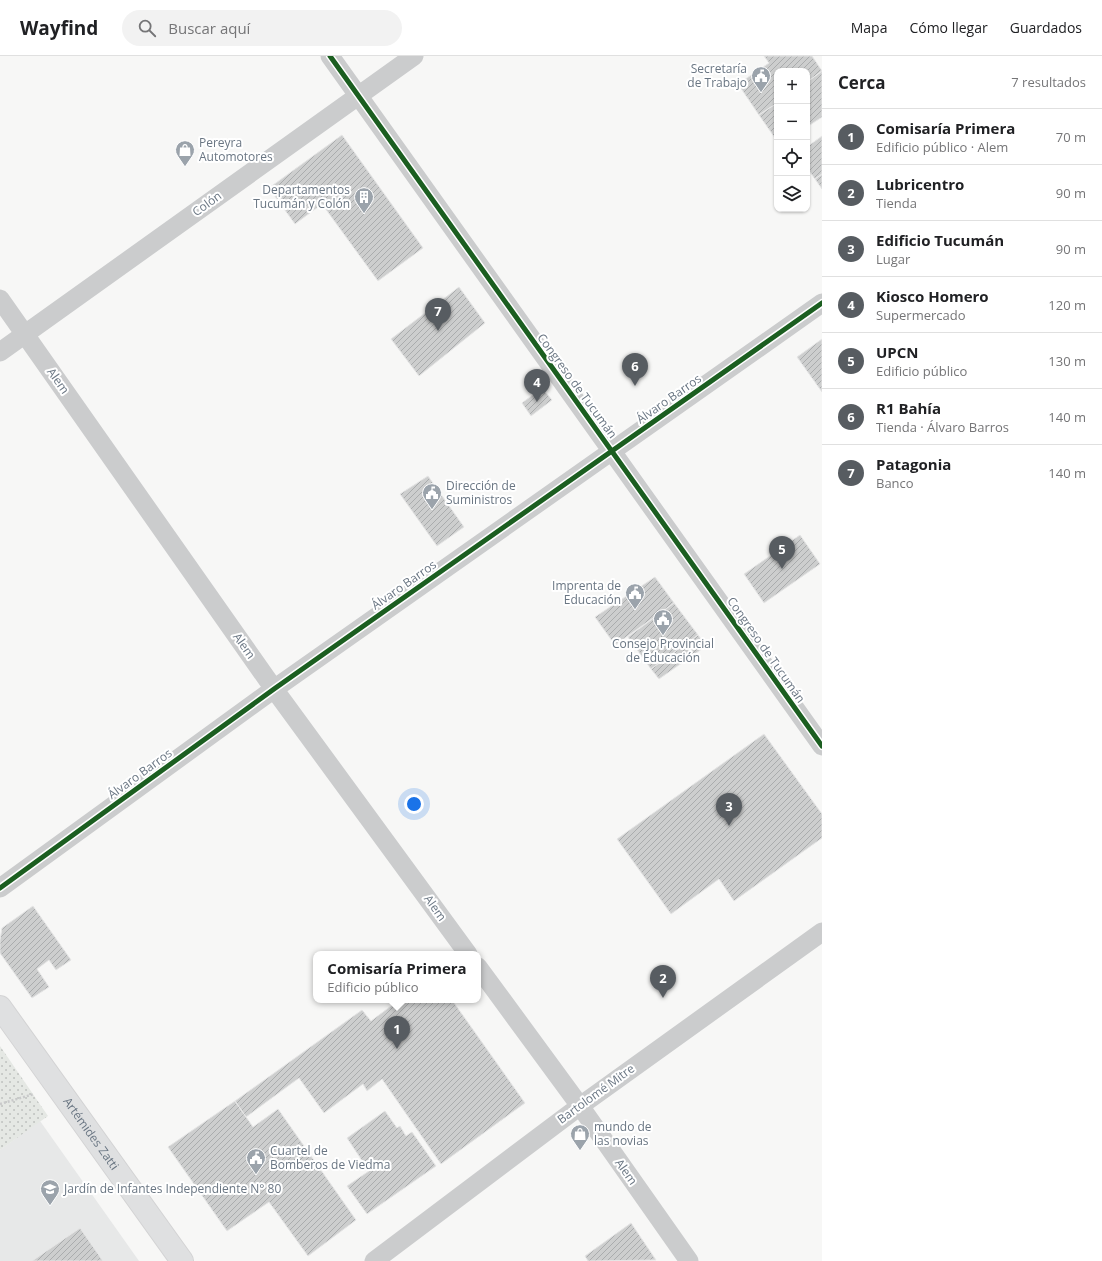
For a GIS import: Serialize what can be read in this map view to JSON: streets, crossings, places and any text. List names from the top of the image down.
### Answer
{
  "streets": {
    "main road": ["Artémides Zatti"],
    "street": [
      "Colón",
      "Alem",
      "Congreso de Tucumán",
      "Álvaro Barros",
      "Bartolomé Mitre"
    ]
  },
  "crossings": [
    ["Colón", "Alem"],
    ["Colón", "Congreso de Tucumán"],
    ["Alem", "Álvaro Barros"],
    ["Alem", "Bartolomé Mitre"],
    ["Congreso de Tucumán", "Álvaro Barros"]
  ],
  "places": {
    "public building": [
      "Secretaría de Trabajo",
      "Dirección de Suministros",
      "Imprenta de Educación",
      "Consejo Provincial de Educación",
      "Cuartel de Bomberos de Viedma"
    ],
    "shop": ["Pereyra Automotores", "mundo de las novias"],
    "building": ["Departamentos Tucumán y Colón"],
    "school or university": ["Jardín de Infantes Independiente N° 80"]
  },
  "page": {
    "header": "Wayfind",
    "search": "Buscar aquí",
    "nav": ["Mapa", "Cómo llegar", "Guardados"],
    "heading": ["Cerca", "7 resultados"],
    "map_buttons": ["+", "−"],
    "list": [
      {
        "mark": "1",
        "name": "Comisaría Primera",
        "note": "Edificio público · Alem",
        "value": "70 m"
      },
      {
        "mark": "2",
        "name": "Lubricentro",
        "note": "Tienda",
        "value": "90 m"
      },
      {
        "mark": "3",
        "name": "Edificio Tucumán",
        "note": "Lugar",
        "value": "90 m"
      },
      {
        "mark": "4",
        "name": "Kiosco Homero",
        "note": "Supermercado",
        "value": "120 m"
      },
      {
        "mark": "5",
        "name": "UPCN",
        "note": "Edificio público",
        "value": "130 m"
      },
      {
        "mark": "6",
        "name": "R1 Bahía",
        "note": "Tienda · Álvaro Barros",
        "value": "140 m"
      },
      {
        "mark": "7",
        "name": "Patagonia",
        "note": "Banco",
        "value": "140 m"
      }
    ],
    "pins": [
      "7",
      "6",
      "4",
      "5",
      "3",
      "2",
      "1"
    ],
    "popup": ["Comisaría Primera", "Edificio público"]
  }
}
